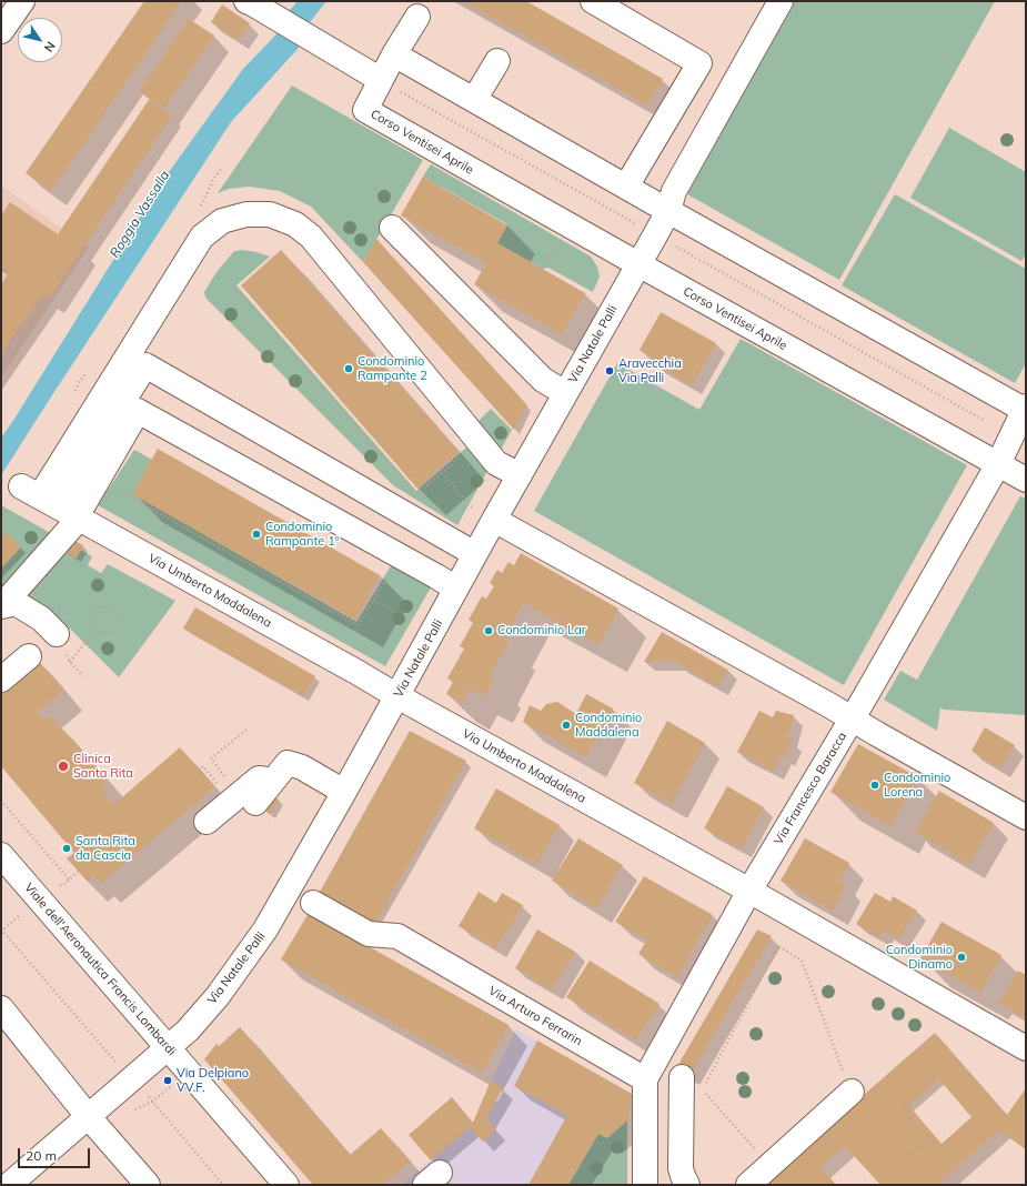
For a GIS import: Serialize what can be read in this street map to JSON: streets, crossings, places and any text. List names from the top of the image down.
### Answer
{
  "streets": {
    "street": [
      "Corso Ventisei Aprile",
      "Via Natale Palli",
      "Via Umberto Maddalena",
      "Via Francesco Baracca",
      "Viale dell'Aeronautica Francis Lombardi",
      "Via Arturo Ferrarin"
    ]
  },
  "crossings": [
    ["Corso Ventisei Aprile", "Via Natale Palli"],
    ["Corso Ventisei Aprile", "Via Francesco Baracca"],
    ["Via Natale Palli", "Via Umberto Maddalena"],
    ["Via Natale Palli", "Viale dell'Aeronautica Francis Lombardi"],
    ["Via Umberto Maddalena", "Via Francesco Baracca"],
    ["Via Francesco Baracca", "Via Arturo Ferrarin"]
  ],
  "water": ["Roggia Vassalla"],
  "places": [
    "Condominio Rampante 2",
    "Aravecchia Via Palli",
    "Condominio Rampante 1º",
    "Condominio Lar",
    "Condominio Maddalena",
    "Clinica Santa Rita",
    "Condominio Lorena",
    "Santa Rita da Cascia",
    "Condominio Dinamo",
    "Via Delpiano VV.F."
  ],
  "scale_bar": "20 m",
  "north": "bottom right"
}
